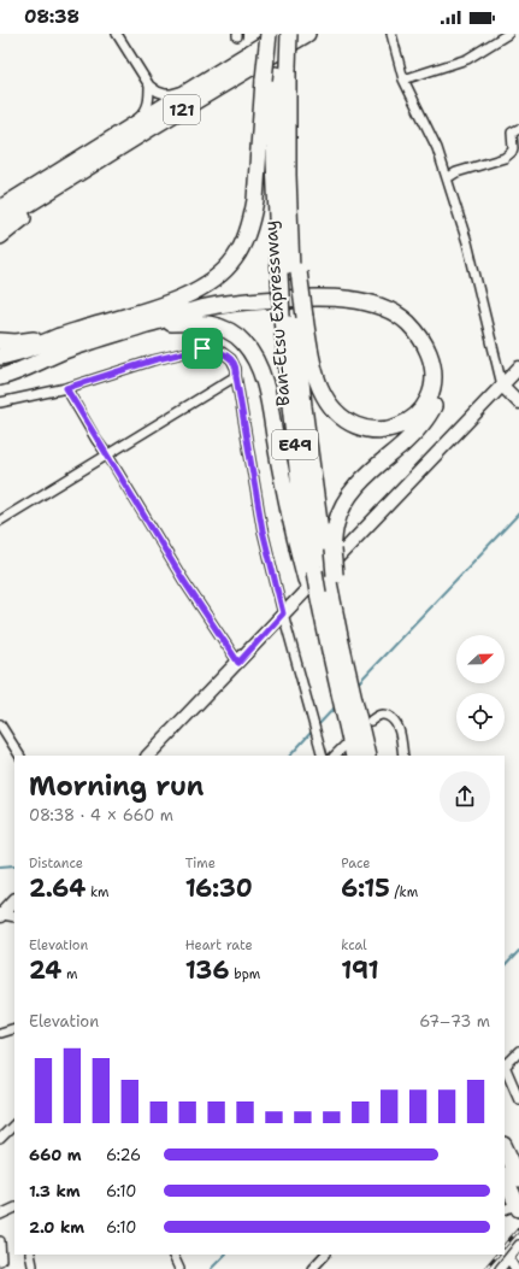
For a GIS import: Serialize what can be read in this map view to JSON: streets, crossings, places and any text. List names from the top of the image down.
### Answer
{
  "streets": {
    "highway": ["121", "Ban-Etsu Expressway", "E49"]
  },
  "crossings": [
    ["121", "Ban-Etsu Expressway"]
  ],
  "north": "right",
  "page": {
    "status": "08:38",
    "heading": ["Morning run", "08:38 · 4 × 660 m"],
    "stats": [
      ["Distance", "2.64 km"],
      ["Time", "16:30"],
      ["Pace", "6:15 /km"],
      ["Elevation", "24 m"],
      ["Heart rate", "136 bpm"],
      ["kcal", "191"]
    ],
    "chart": ["Elevation", "67–73 m"],
    "list": [
      {
        "name": "660 m",
        "note": "6:26"
      },
      {
        "name": "1.3 km",
        "note": "6:10"
      },
      {
        "name": "2.0 km",
        "note": "6:10"
      }
    ]
  }
}
